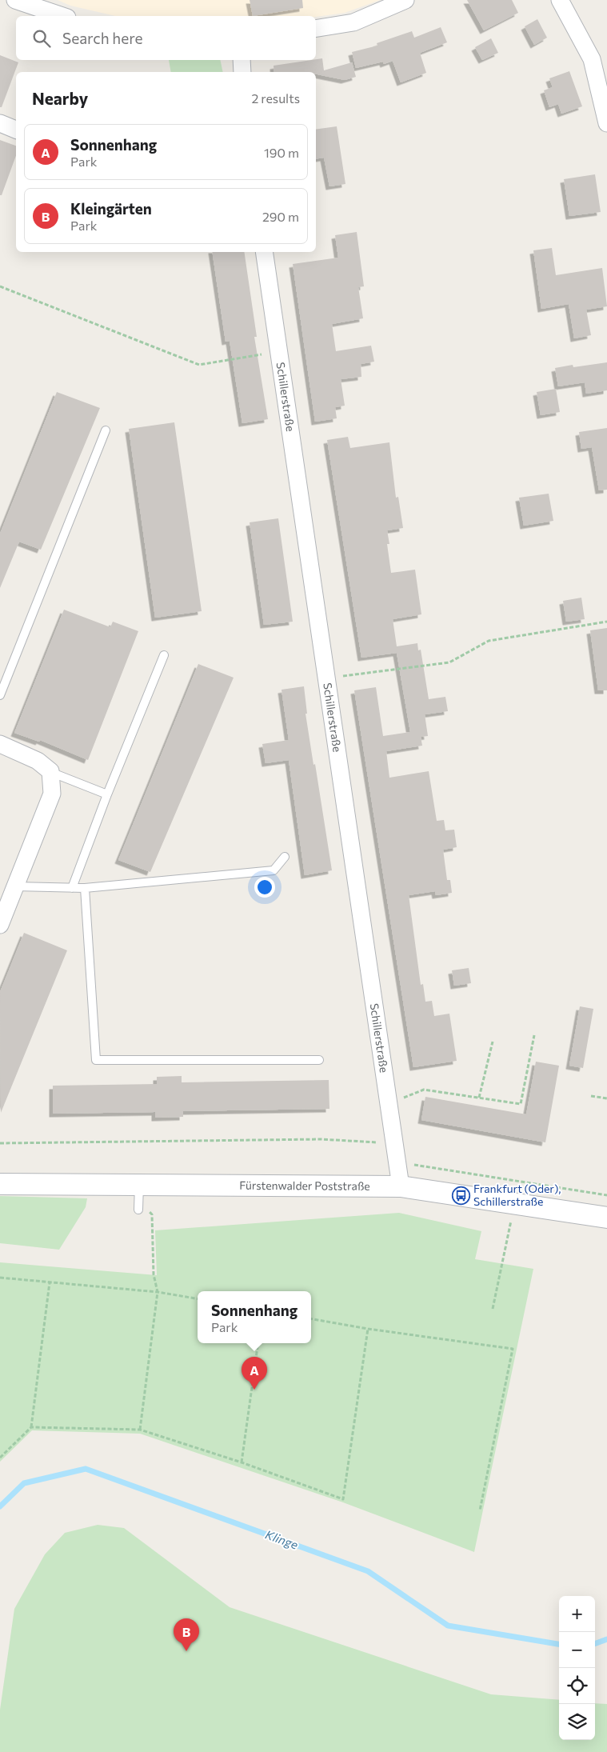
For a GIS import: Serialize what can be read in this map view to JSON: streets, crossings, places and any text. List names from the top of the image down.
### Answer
{
  "streets": {
    "street": ["Schillerstraße", "Fürstenwalder Poststraße"]
  },
  "crossings": [
    ["Schillerstraße", "Fürstenwalder Poststraße"]
  ],
  "water": ["Klinge"],
  "places": {
    "bus stop": ["Frankfurt (Oder), Schillerstraße"]
  },
  "page": {
    "search": "Search here",
    "heading": ["Nearby", "2 results"],
    "list": [
      {
        "mark": "A",
        "name": "Sonnenhang",
        "note": "Park",
        "value": "190 m"
      },
      {
        "mark": "B",
        "name": "Kleingärten",
        "note": "Park",
        "value": "290 m"
      }
    ],
    "popup": ["Sonnenhang", "Park"],
    "pins": ["A", "B"],
    "map_buttons": ["+", "−"]
  }
}
